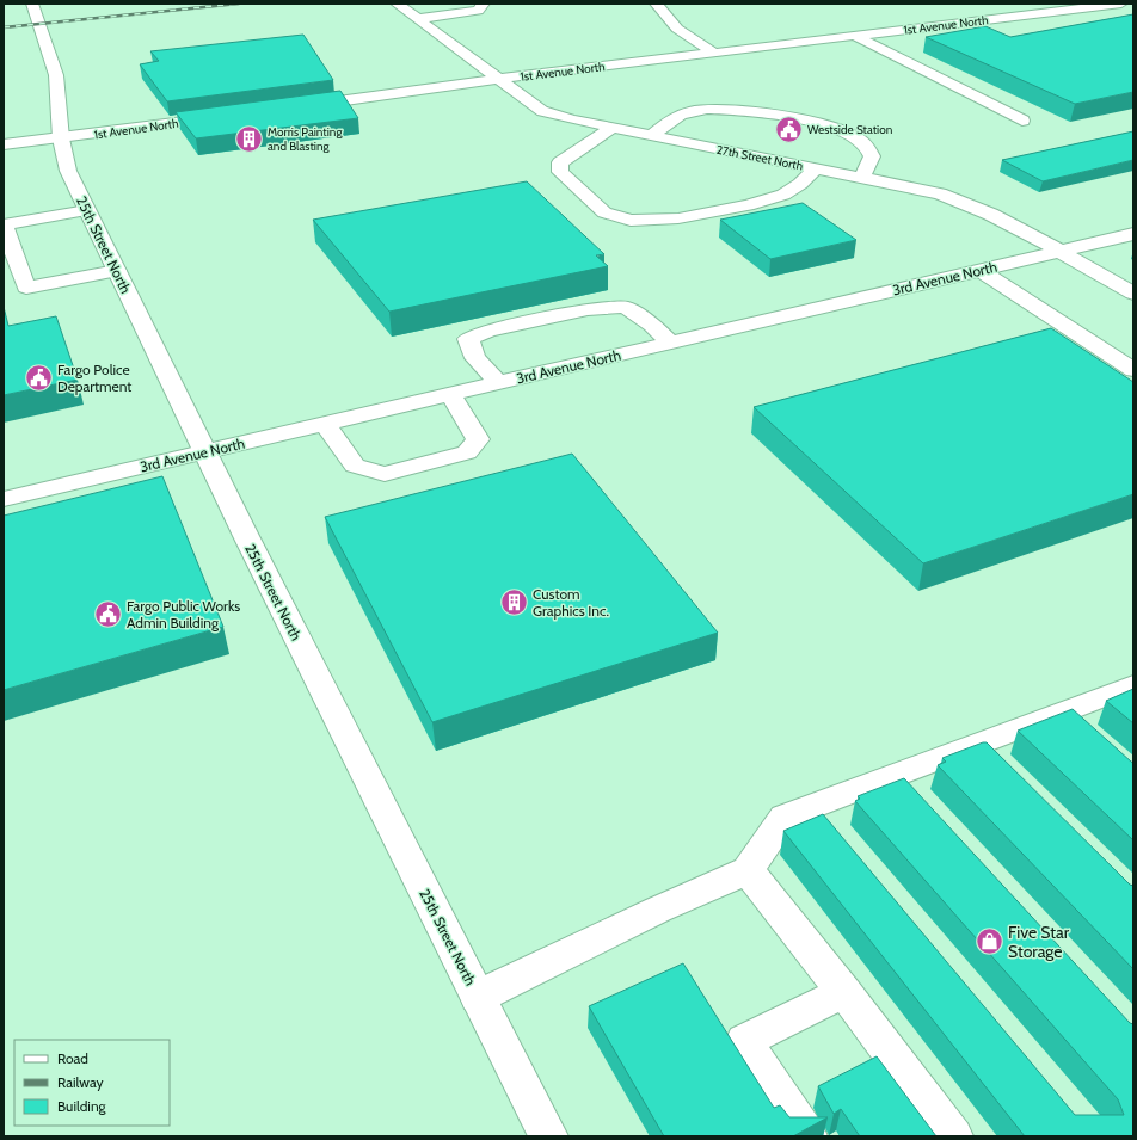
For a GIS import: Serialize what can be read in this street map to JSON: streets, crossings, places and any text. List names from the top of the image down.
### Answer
{
  "streets": {
    "street": [
      "1st Avenue North",
      "27th Street North",
      "25th Street North",
      "3rd Avenue North"
    ]
  },
  "crossings": [
    ["1st Avenue North", "27th Street North"],
    ["1st Avenue North", "25th Street North"],
    ["27th Street North", "3rd Avenue North"],
    ["25th Street North", "3rd Avenue North"]
  ],
  "places": {
    "public building": ["Westside Station", "Fargo Police Department", "Fargo Public Works Admin Building"],
    "building": ["Morris Painting and Blasting", "Custom Graphics Inc."],
    "shop": ["Five Star Storage"]
  },
  "legend": ["Road", "Railway", "Building"]
}
